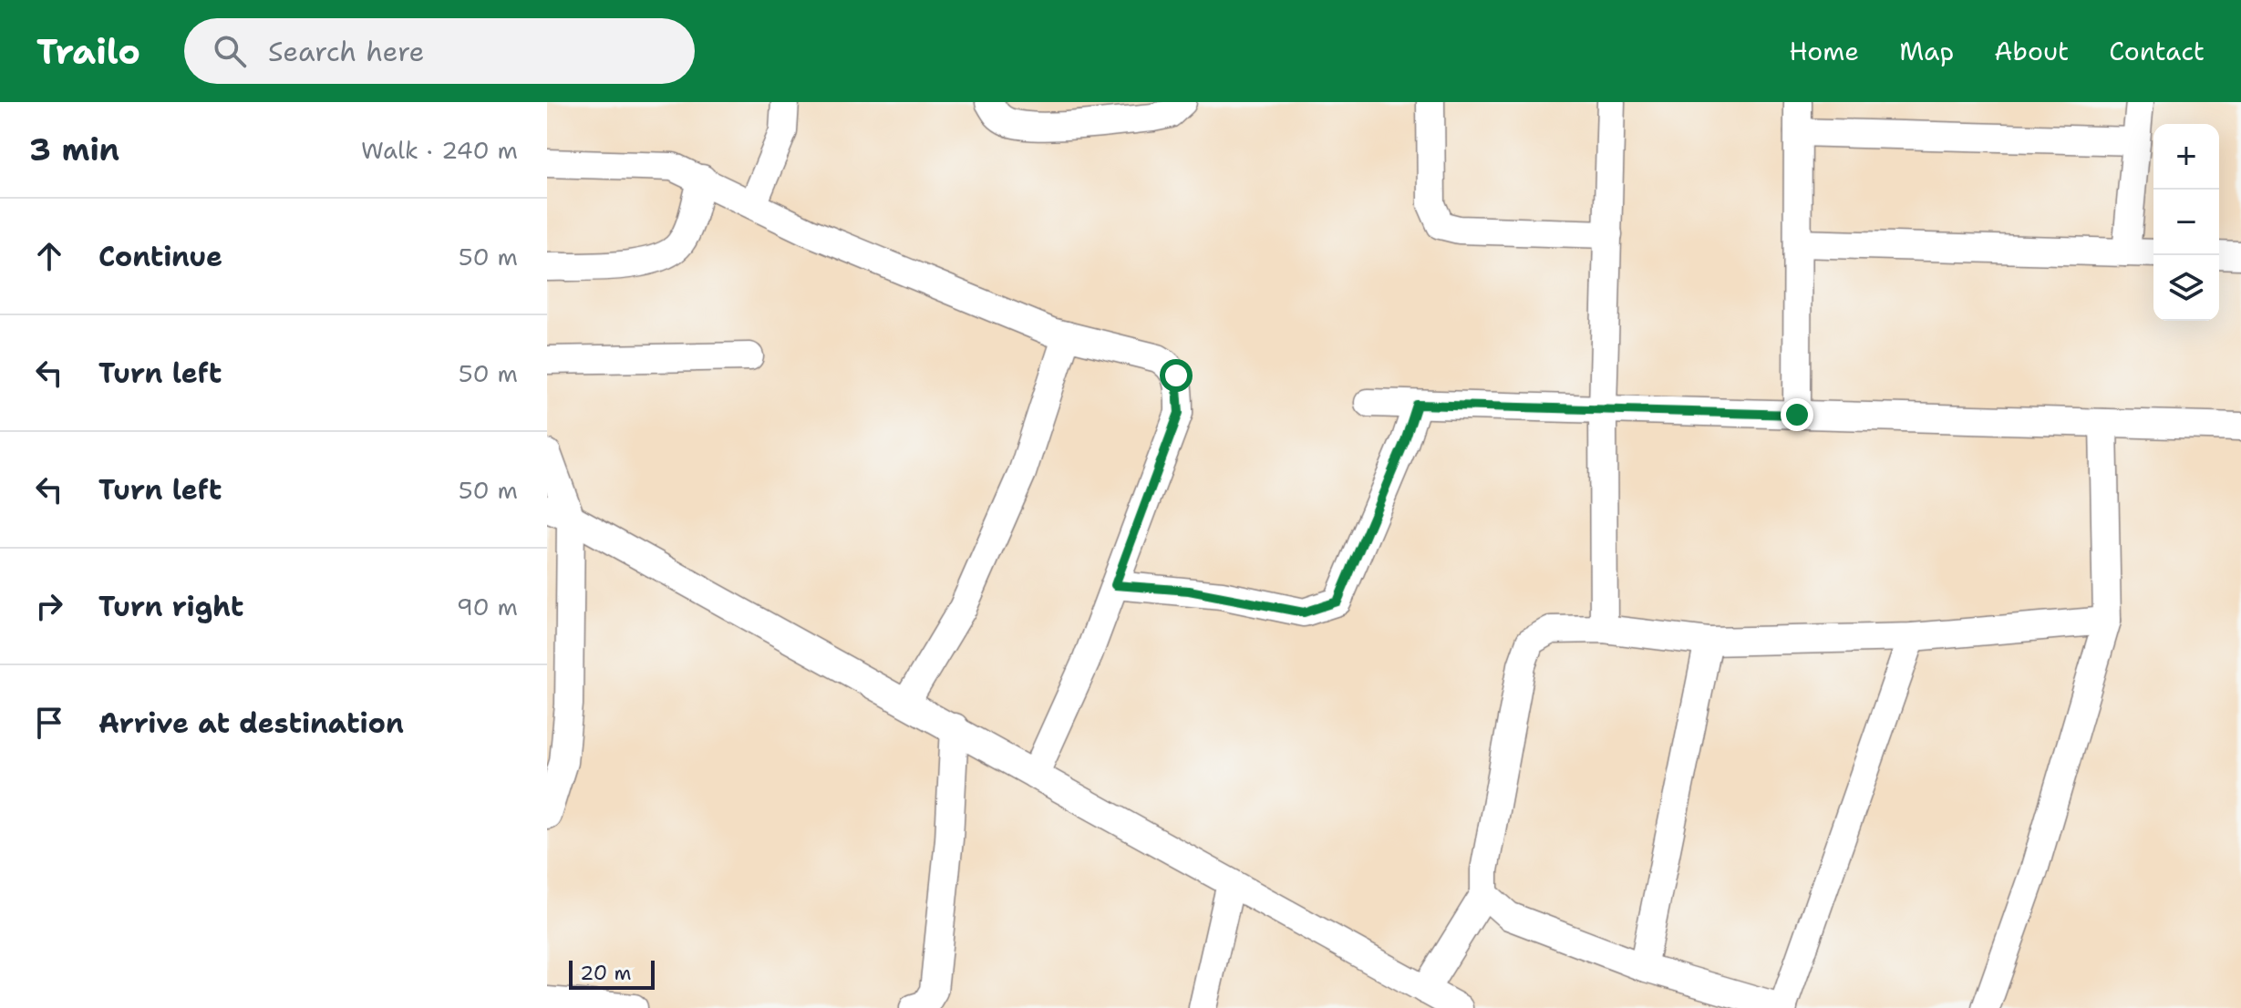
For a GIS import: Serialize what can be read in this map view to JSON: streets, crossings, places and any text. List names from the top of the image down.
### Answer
{
  "scale_bar": "20 m",
  "page": {
    "header": "Trailo",
    "search": "Search here",
    "nav": [
      "Home",
      "Map",
      "About",
      "Contact"
    ],
    "heading": ["3 min", "Walk · 240 m"],
    "map_buttons": ["+", "−"],
    "list": [
      ["Continue", "50 m"],
      ["Turn left", "50 m"],
      ["Turn left", "50 m"],
      ["Turn right", "90 m"],
      "Arrive at destination"
    ],
    "scale": "20 m"
  }
}
